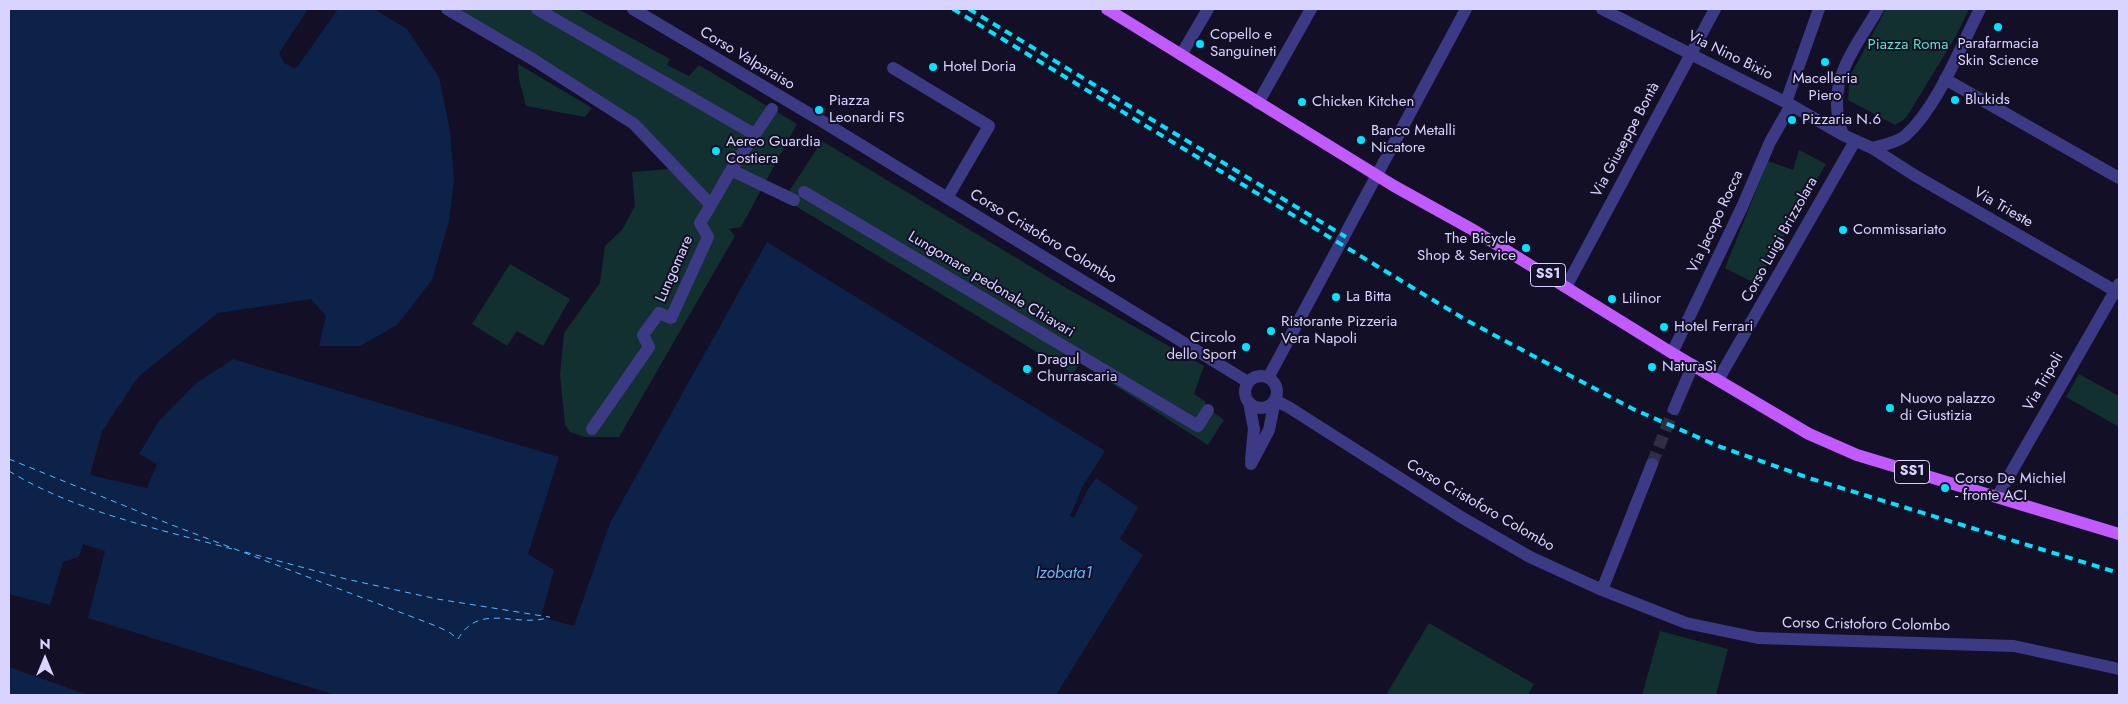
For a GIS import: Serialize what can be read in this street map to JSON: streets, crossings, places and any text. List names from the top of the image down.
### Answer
{
  "streets": {
    "main road": ["SS1"],
    "street": [
      "Via Nino Bixio",
      "Corso Valparaiso",
      "Via Giuseppe Bontà",
      "Via Trieste",
      "Via Jacopo Rocca",
      "Corso Cristoforo Colombo",
      "Corso Luigi Brizzolara",
      "Lungomare",
      "Lungomare pedonale Chiavari",
      "Via Tripoli"
    ]
  },
  "crossings": [
    ["Via Nino Bixio", "Via Giuseppe Bontà"],
    ["Via Nino Bixio", "Via Jacopo Rocca"],
    ["Via Nino Bixio", "Corso Luigi Brizzolara"],
    ["Corso Valparaiso", "Corso Cristoforo Colombo"],
    ["Via Giuseppe Bontà", "SS1"],
    ["Via Trieste", "Via Tripoli"],
    ["Via Jacopo Rocca", "SS1"],
    ["Corso Luigi Brizzolara", "SS1"],
    ["SS1", "Via Tripoli"]
  ],
  "water": ["Izobata1"],
  "parks": ["Piazza Roma"],
  "places": [
    "Parafarmacia Skin Science",
    "Copello e Sanguineti",
    "Macelleria Piero",
    "Hotel Doria",
    "Blukids",
    "Chicken Kitchen",
    "Piazza Leonardi FS",
    "Pizzaria N.6",
    "Banco Metalli Nicatore",
    "Aereo Guardia Costiera",
    "Commissariato",
    "The Bicycle Shop & Service",
    "La Bitta",
    "Lilinor",
    "Hotel Ferrari",
    "Ristorante Pizzeria Vera Napoli",
    "Circolo dello Sport",
    "NaturaSì",
    "Dragul Churrascaria",
    "Nuovo palazzo di Giustizia",
    "Corso De Michiel - fronte ACI"
  ],
  "north": "top"
}
